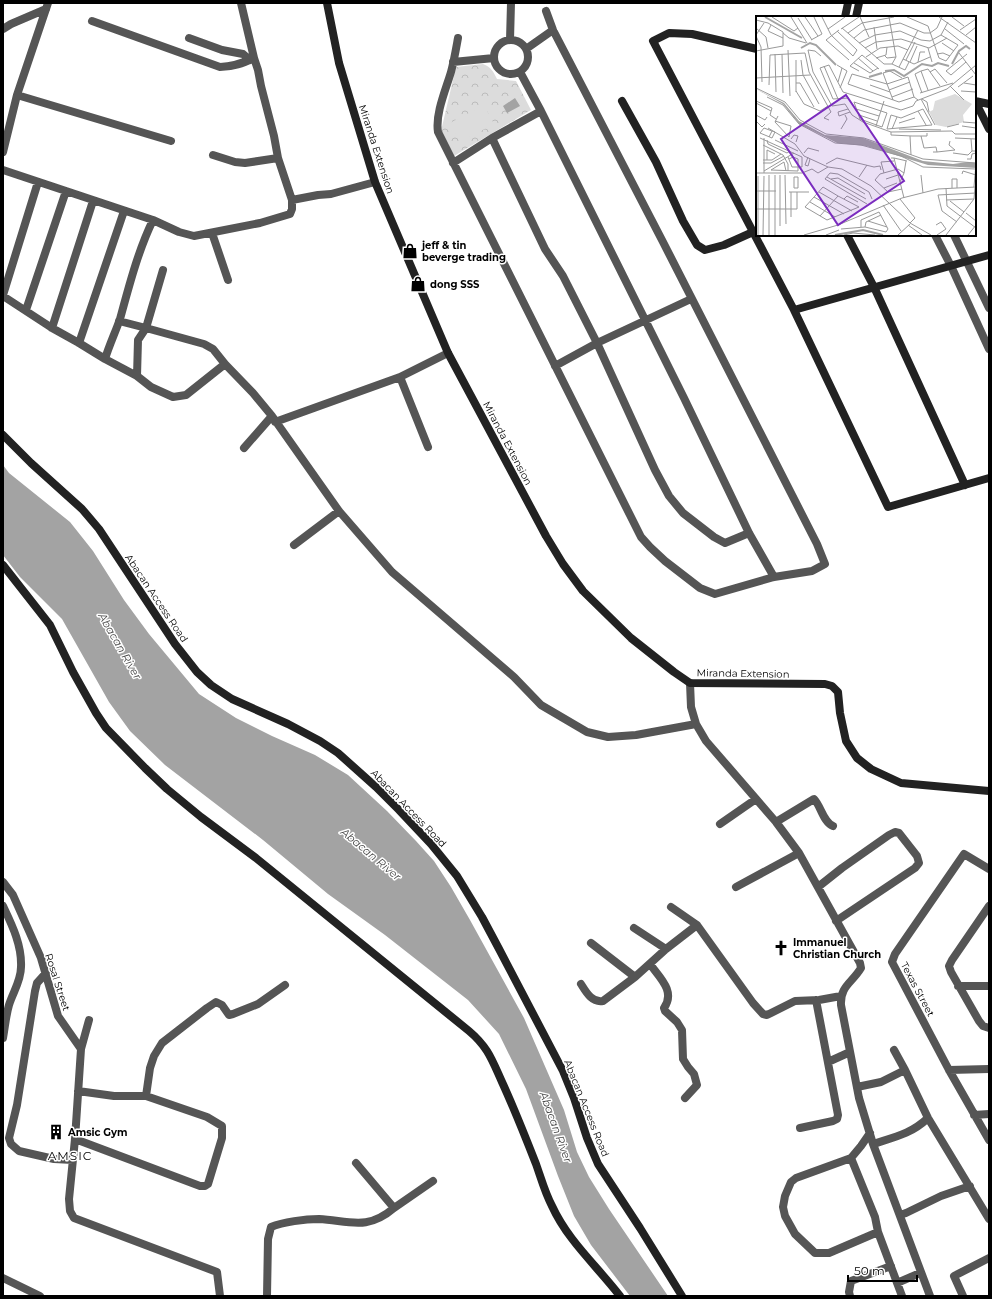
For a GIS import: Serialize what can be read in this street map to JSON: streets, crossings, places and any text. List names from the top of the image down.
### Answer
{
  "streets": {
    "street": [
      "Miranda Extension",
      "Abacan Access Road",
      "Rosal Street",
      "Texas Street"
    ]
  },
  "districts": ["AMSIC"],
  "water": ["Abacan River"],
  "places": {
    "shop": ["jeff & tin beverge trading", "dong SSS"],
    "church": ["Immanuel Christian Church"],
    "building": ["Amsic Gym"]
  },
  "scale_bar": "50 m"
}
